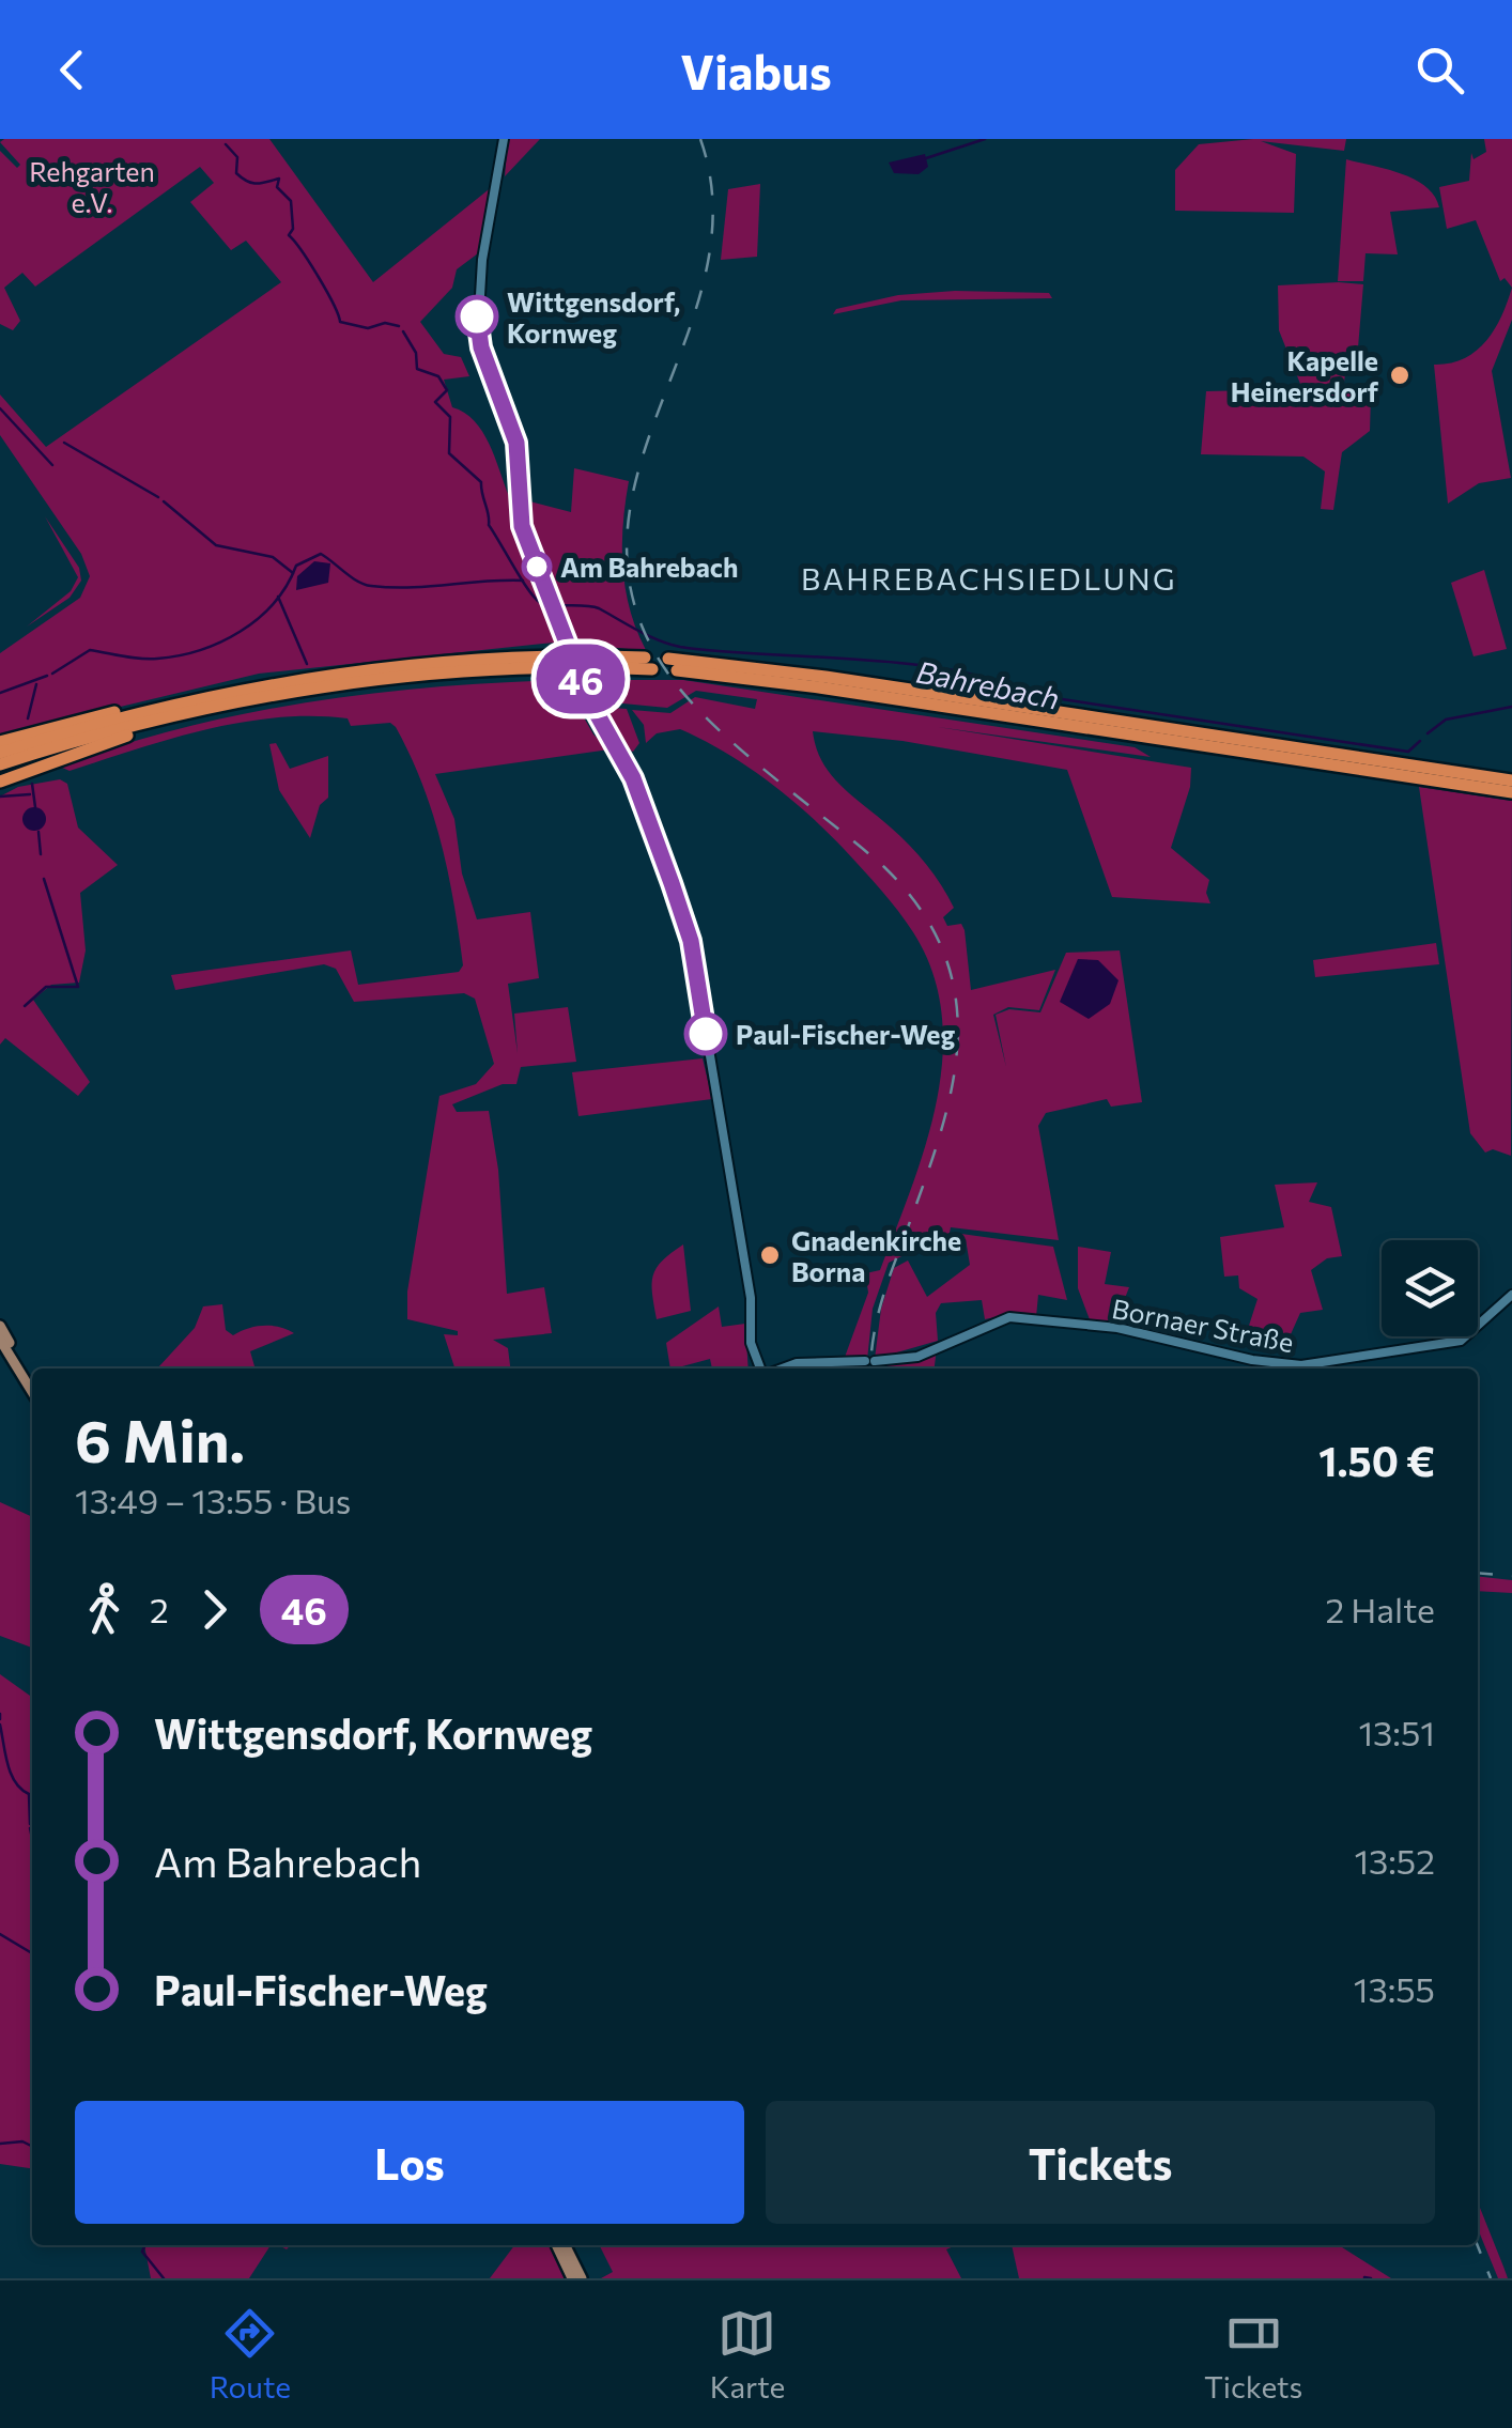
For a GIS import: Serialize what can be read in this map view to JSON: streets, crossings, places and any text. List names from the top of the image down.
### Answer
{
  "streets": {
    "street": ["Bornaer Straße"]
  },
  "districts": ["BAHREBACHSIEDLUNG"],
  "water": ["Bahrebach"],
  "parks": ["Rehgarten e.V."],
  "places": [
    "Wittgensdorf, Kornweg",
    "Kapelle Heinersdorf",
    "Am Bahrebach",
    "Paul-Fischer-Weg",
    "Gnadenkirche Borna"
  ],
  "lines": ["bus line 46"],
  "page": {
    "header": "Viabus",
    "on_map": "46",
    "heading": ["6 Min.", "13:49 – 13:55 · Bus", "1.50 €"],
    "legs": ["2", "46", "2 Halte"],
    "list": [
      {
        "name": "Wittgensdorf, Kornweg",
        "value": "13:51"
      },
      {
        "name": "Am Bahrebach",
        "value": "13:52"
      },
      {
        "name": "Paul-Fischer-Weg",
        "value": "13:55"
      }
    ],
    "buttons": ["Los", "Tickets"],
    "tabs": ["Route", "Karte", "Tickets"]
  }
}
